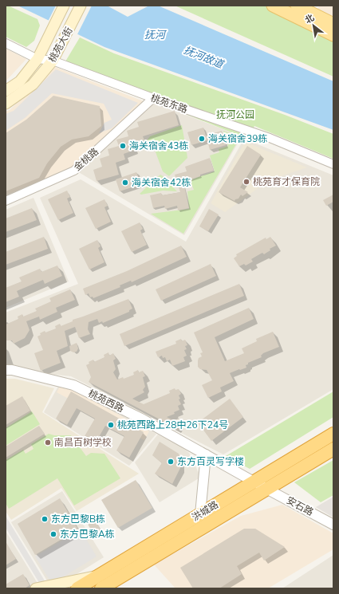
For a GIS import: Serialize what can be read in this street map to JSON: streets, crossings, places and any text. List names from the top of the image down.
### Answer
{
  "streets": {
    "highway": ["洪城路"],
    "main road": ["桃苑大街"],
    "street": [
      "桃苑东路",
      "金桃路",
      "桃苑西路",
      "安石路"
    ]
  },
  "crossings": [
    ["桃苑大街", "桃苑东路"],
    ["桃苑东路", "金桃路"],
    ["桃苑西路", "安石路"],
    ["桃苑西路", "洪城路"],
    ["安石路", "洪城路"]
  ],
  "water": ["抚河", "抚河故道"],
  "parks": ["抚河公园"],
  "places": [
    "海关宿舍39栋",
    "海关宿舍43栋",
    "桃苑育才保育院",
    "海关宿舍42栋",
    "桃苑西路上28中26下24号",
    "南昌百树学校",
    "东方百灵写字楼",
    "东方巴黎B栋",
    "东方巴黎A栋"
  ],
  "north": "top left"
}
